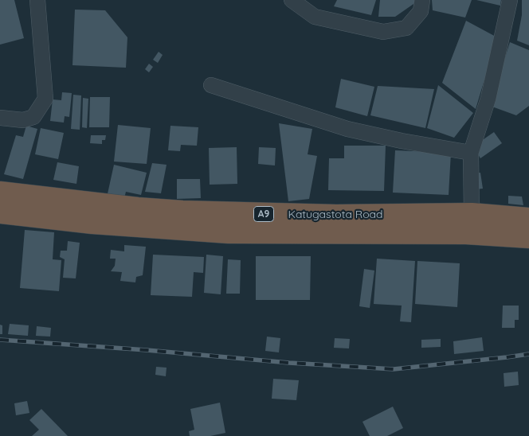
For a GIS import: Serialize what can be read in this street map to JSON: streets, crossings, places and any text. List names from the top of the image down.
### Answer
{
  "streets": {
    "highway": ["A9", "Katugastota Road"]
  }
}
